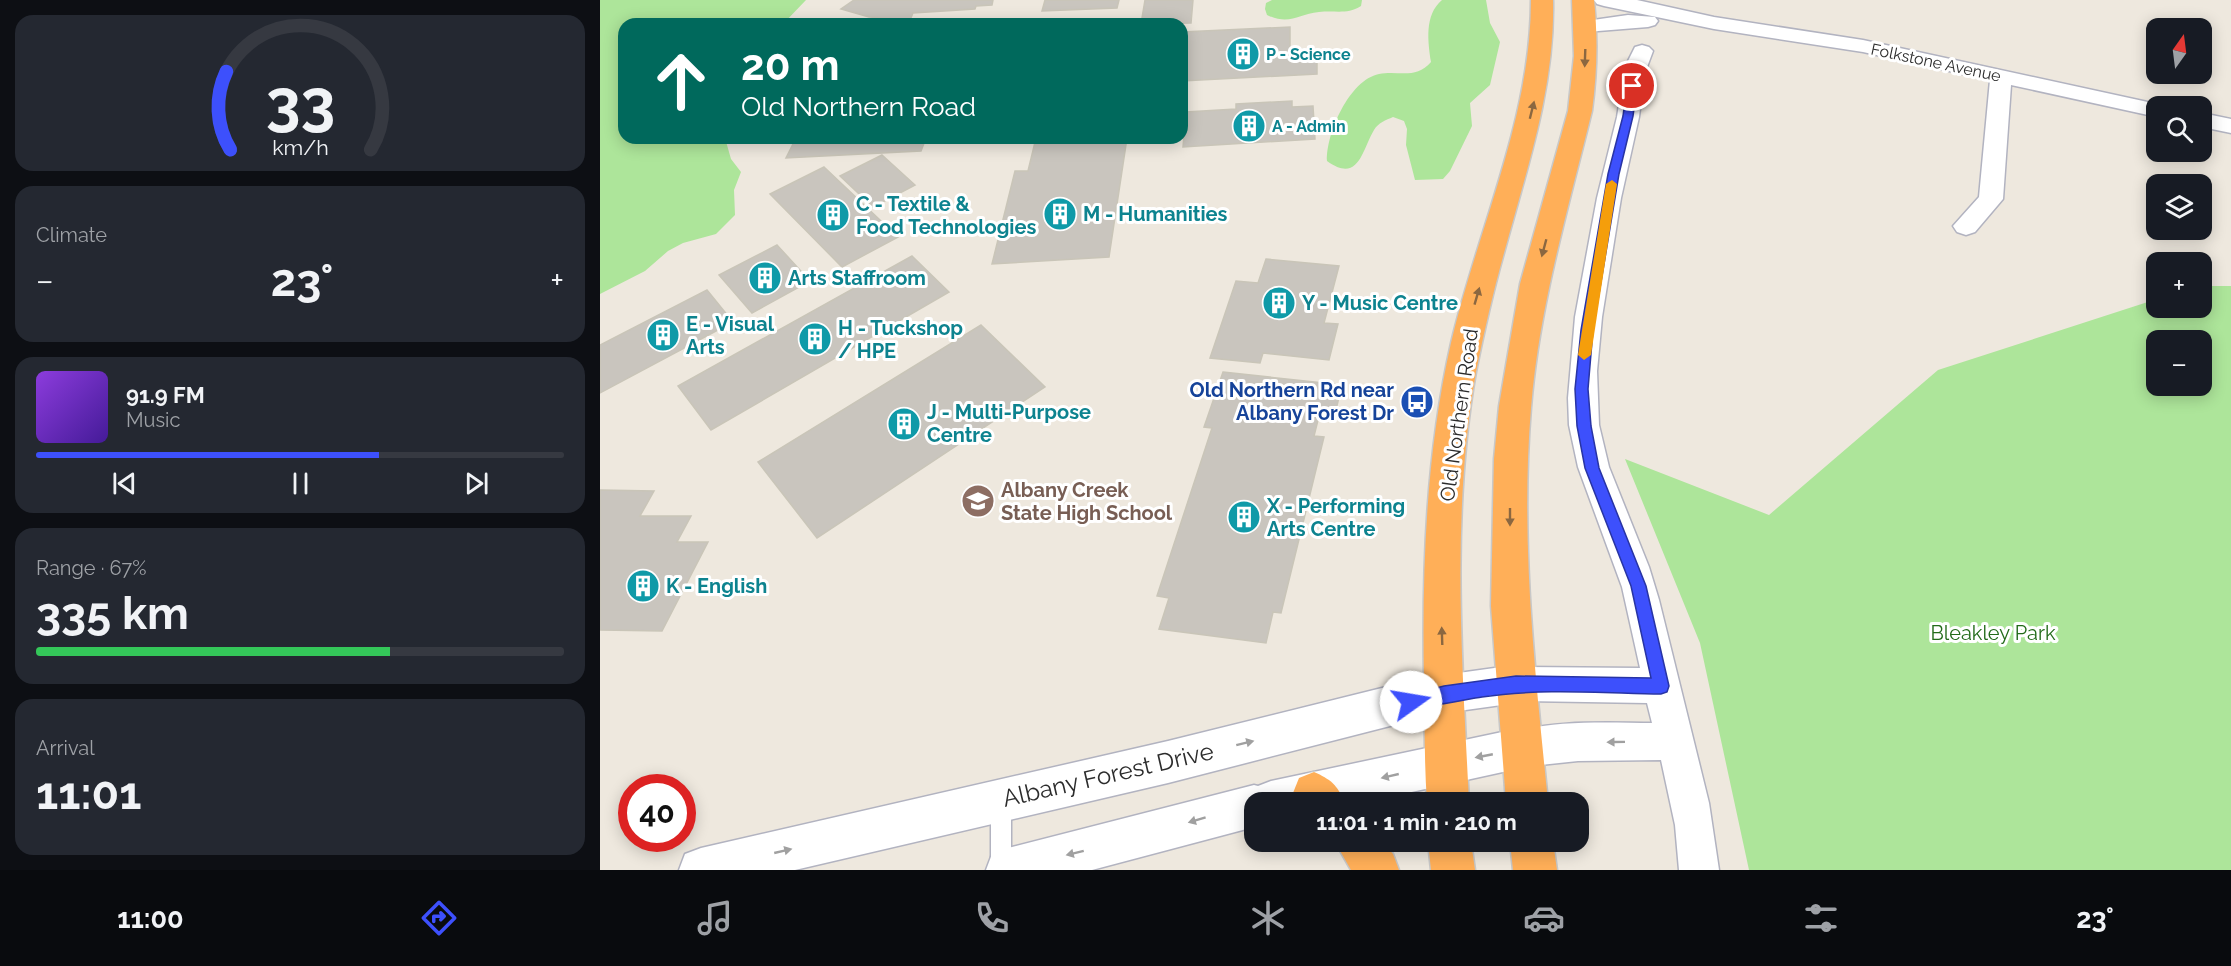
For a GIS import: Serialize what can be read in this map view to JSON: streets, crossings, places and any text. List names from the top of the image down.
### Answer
{
  "streets": {
    "highway": ["Old Northern Road"],
    "street": ["Folkstone Avenue", "Albany Forest Drive"]
  },
  "crossings": [
    ["Old Northern Road", "Albany Forest Drive"]
  ],
  "parks": ["Bleakley Park"],
  "places": {
    "building": [
      "P - Science",
      "A - Admin",
      "M - Humanities",
      "C - Textile & Food Technologies",
      "Arts Staffroom",
      "Y - Music Centre",
      "E - Visual Arts",
      "H - Tuckshop / HPE",
      "J - Multi-Purpose Centre",
      "X - Performing Arts Centre",
      "K - English"
    ],
    "bus stop": ["Old Northern Rd near Albany Forest Dr"],
    "school or university": ["Albany Creek State High School"]
  },
  "north": "top",
  "page": {
    "map_buttons": ["+", "−"],
    "turn": ["20 m", "Old Northern Road"],
    "tile": [
      "Climate",
      ["Range · 67%", "335 km"],
      ["Arrival", "11:01"]
    ],
    "heat": ["−", "23°", "+"],
    "song": ["91.9 FM", "Music"],
    "limit": "40",
    "trip": "11:01 · 1 min · 210 m",
    "tabs": ["11:00", "23°"],
    "gauge": ["33", "km/h"]
  }
}
